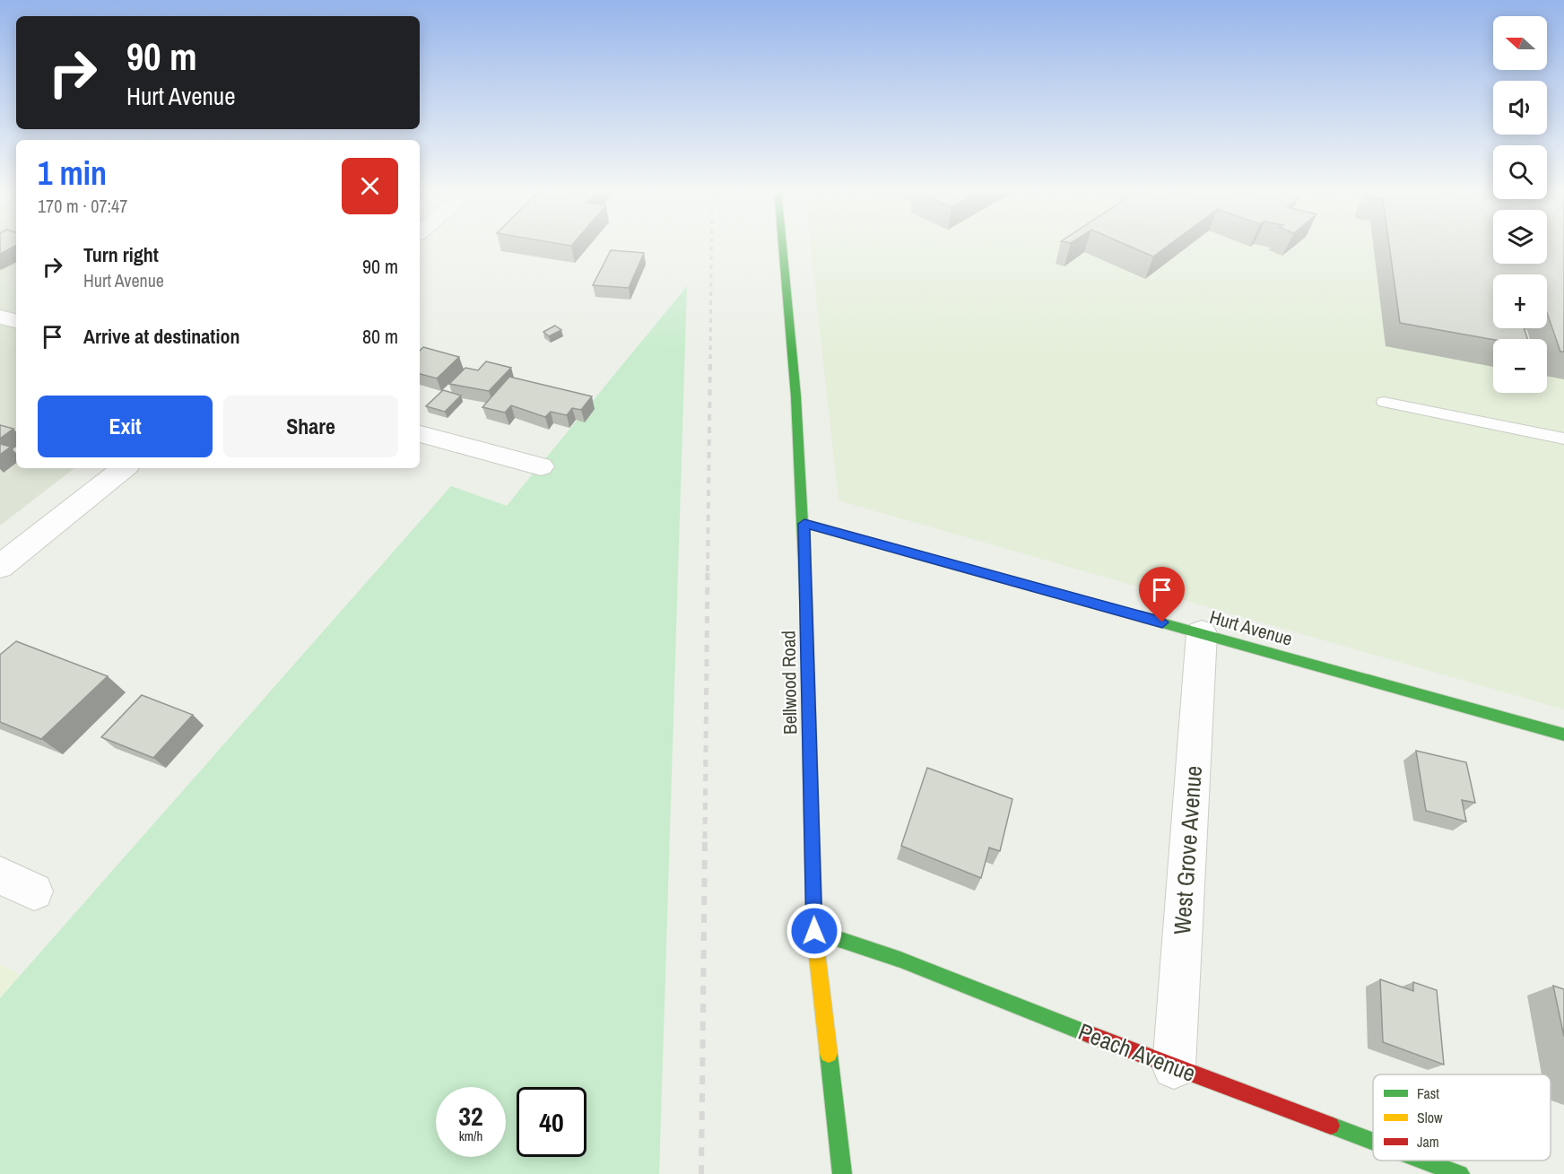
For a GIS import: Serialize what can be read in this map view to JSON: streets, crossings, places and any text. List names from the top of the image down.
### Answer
{
  "streets": {
    "street": [
      "Hurt Avenue",
      "Bellwood Road",
      "West Grove Avenue",
      "Peach Avenue"
    ]
  },
  "crossings": [
    ["Hurt Avenue", "Bellwood Road"],
    ["Hurt Avenue", "West Grove Avenue"],
    ["Bellwood Road", "Peach Avenue"],
    ["West Grove Avenue", "Peach Avenue"]
  ],
  "legend": ["Fast", "Slow", "Jam"],
  "north": "left",
  "page": {
    "map_buttons": ["+", "−"],
    "turn": ["90 m", "Hurt Avenue"],
    "heading": ["1 min", "170 m · 07:47"],
    "list": [
      {
        "name": "Turn right",
        "note": "Hurt Avenue",
        "value": "90 m"
      },
      {
        "name": "Arrive at destination",
        "value": "80 m"
      }
    ],
    "buttons": ["Exit", "Share"],
    "speed": "32 km/h",
    "limit": "40"
  }
}
